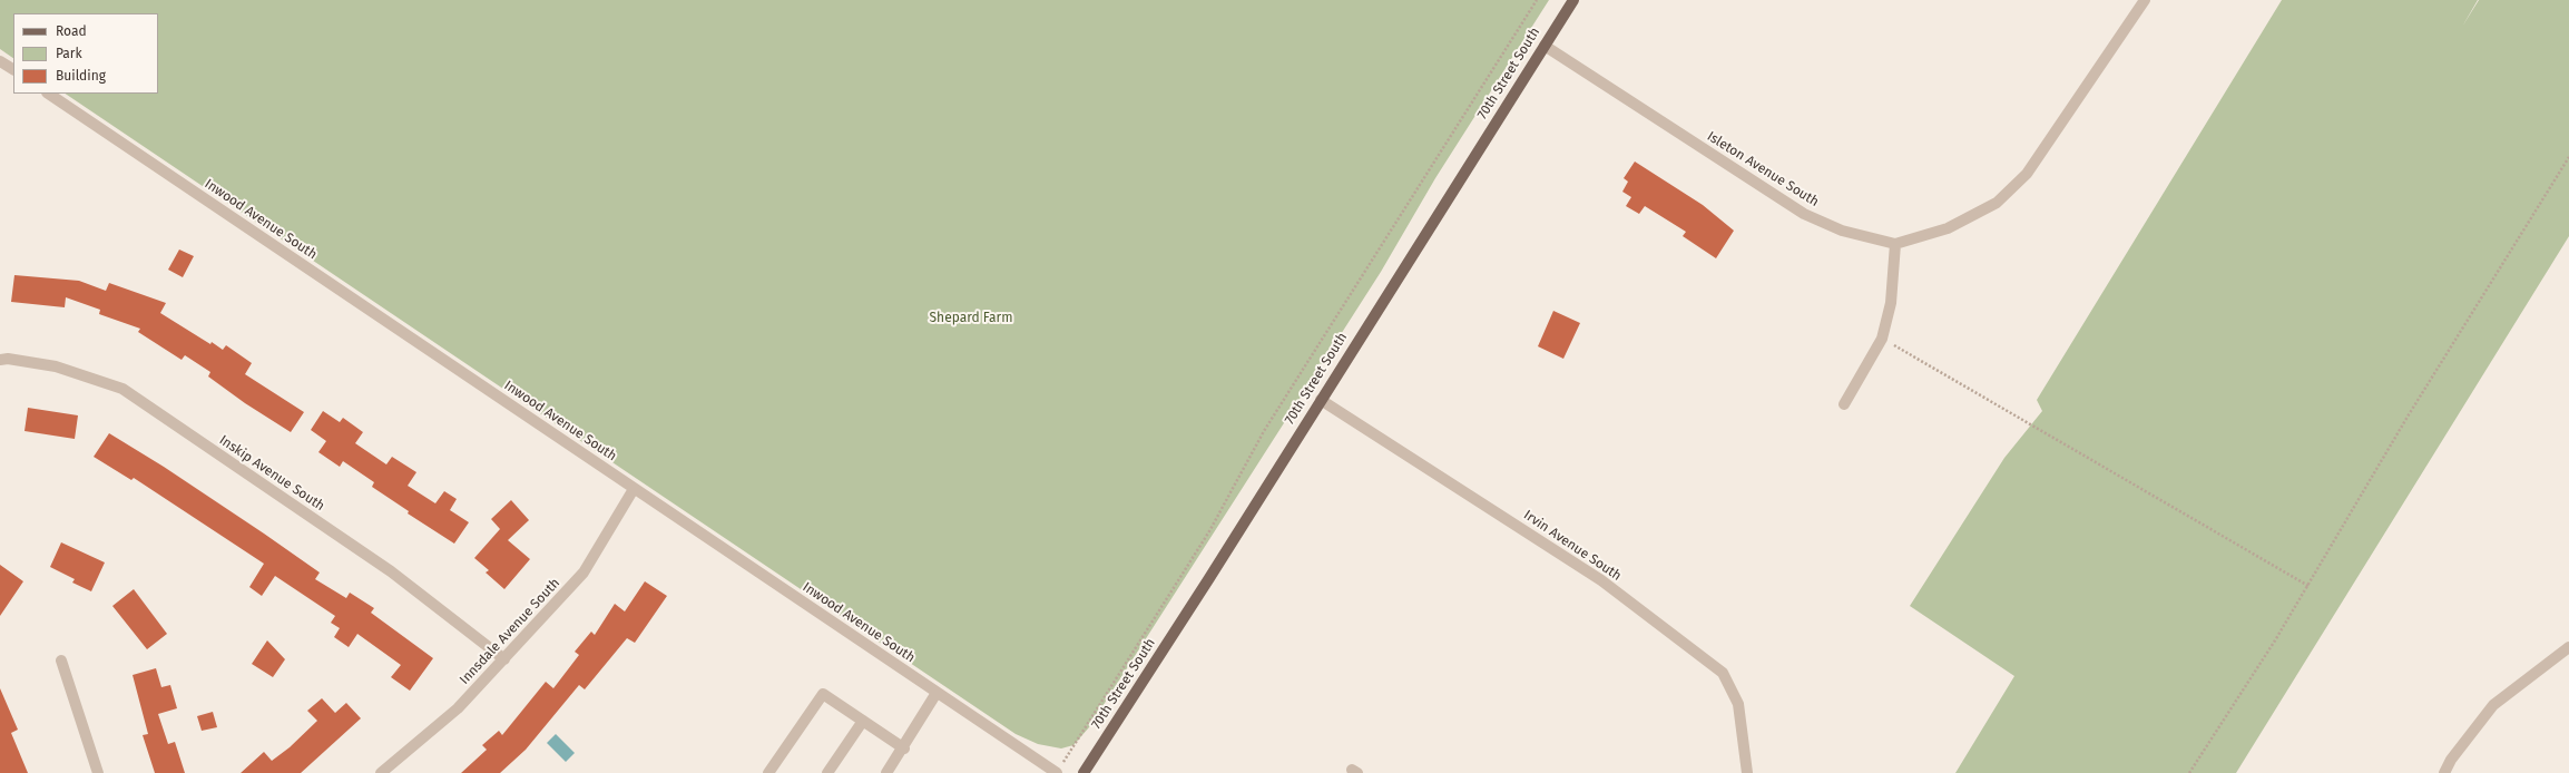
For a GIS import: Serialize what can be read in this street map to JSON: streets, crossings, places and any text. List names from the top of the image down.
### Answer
{
  "streets": {
    "main road": ["70th Street South"],
    "street": [
      "Isleton Avenue South",
      "Inwood Avenue South",
      "Inskip Avenue South",
      "Irvin Avenue South",
      "Innsdale Avenue South"
    ]
  },
  "crossings": [
    ["70th Street South", "Isleton Avenue South"],
    ["70th Street South", "Irvin Avenue South"],
    ["Inwood Avenue South", "Innsdale Avenue South"],
    ["Inskip Avenue South", "Innsdale Avenue South"]
  ],
  "parks": ["Shepard Farm"],
  "legend": ["Road", "Park", "Building"]
}
